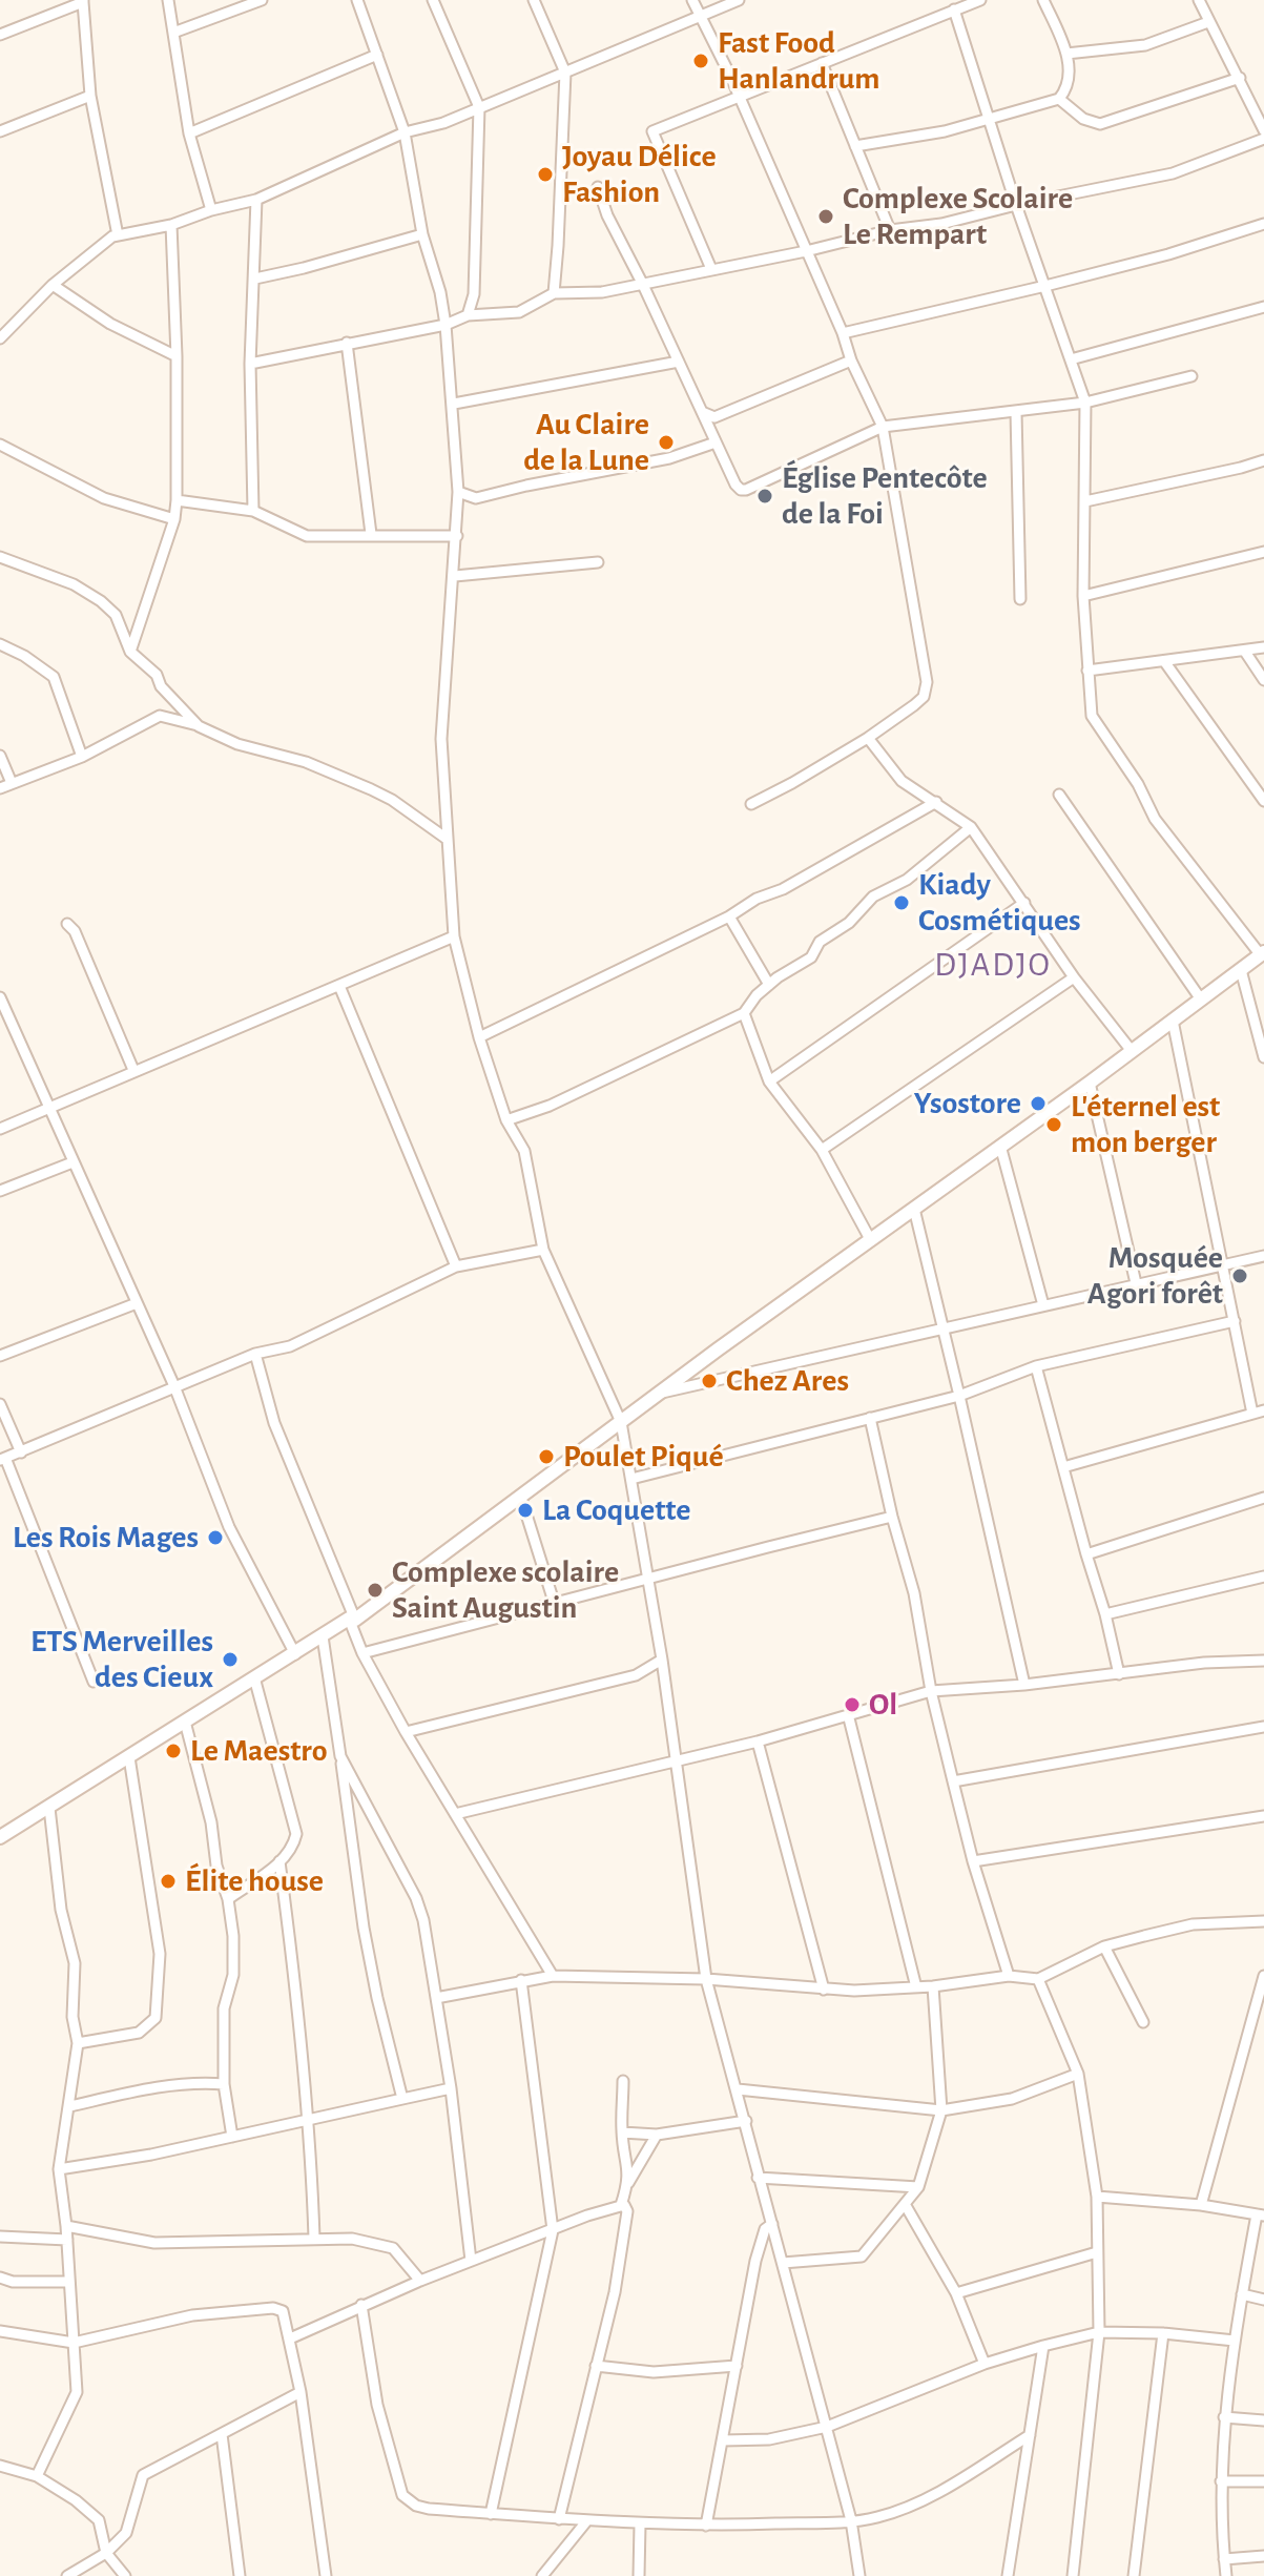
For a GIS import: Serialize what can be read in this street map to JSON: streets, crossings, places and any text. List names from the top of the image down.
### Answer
{
  "districts": ["DJADJO"],
  "places": [
    "Fast Food Hanlandrum",
    "Joyau Délice Fashion",
    "Complexe Scolaire Le Rempart",
    "Au Claire de la Lune",
    "Église Pentecôte de la Foi",
    "Kiady Cosmétiques",
    "Ysostore",
    "L'éternel est mon berger",
    "Mosquée Agori forêt",
    "Chez Ares",
    "Poulet Piqué",
    "La Coquette",
    "Les Rois Mages",
    "Complexe scolaire Saint Augustin",
    "ETS Merveilles des Cieux",
    "Ol",
    "Le Maestro",
    "Élite house"
  ]
}
